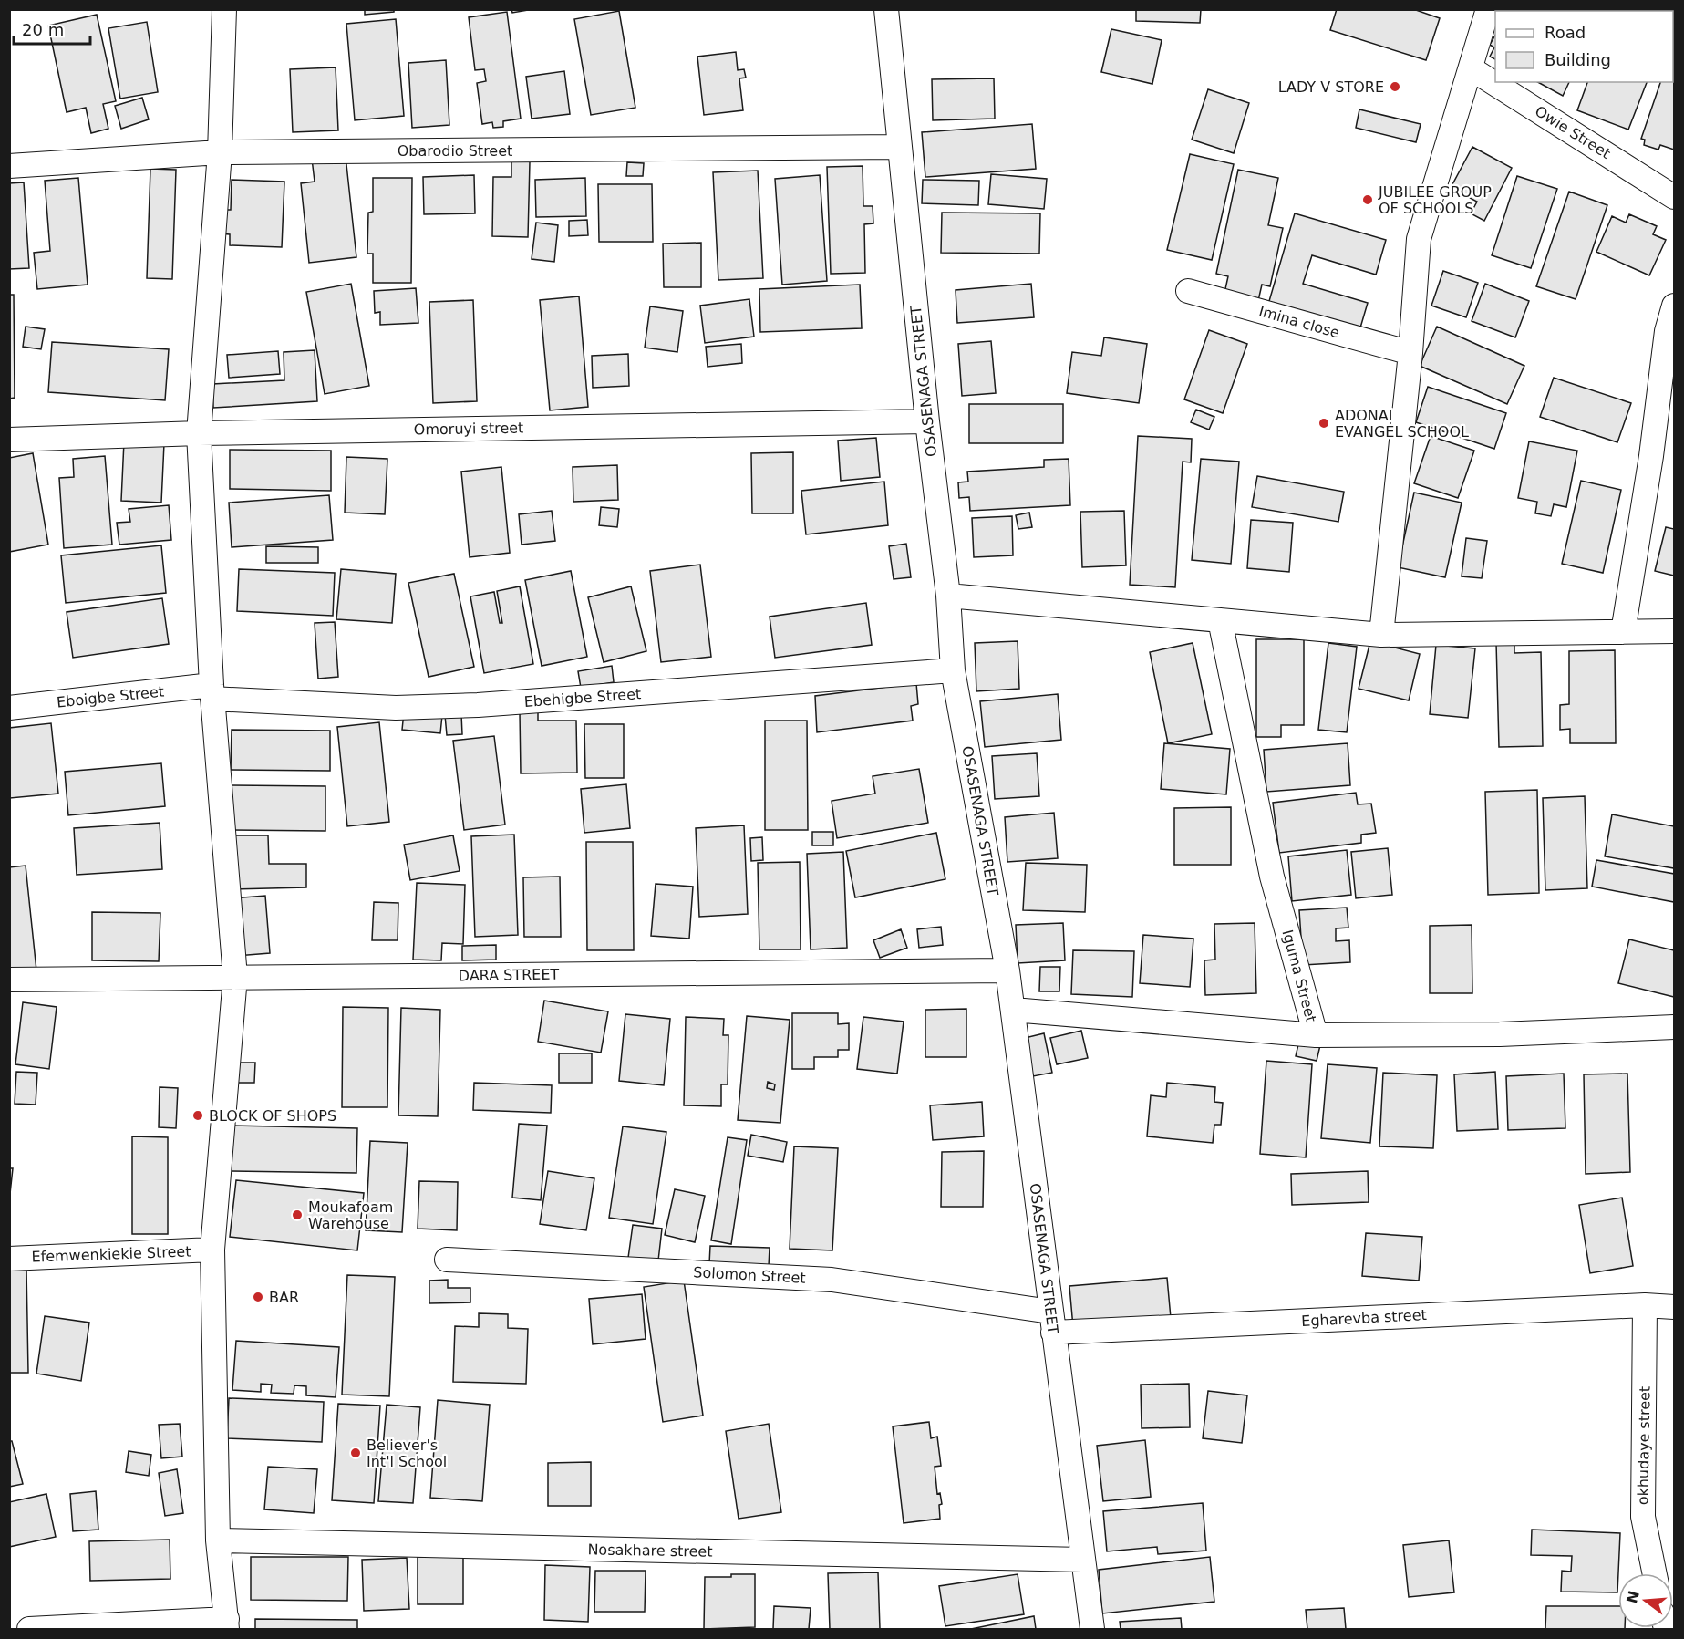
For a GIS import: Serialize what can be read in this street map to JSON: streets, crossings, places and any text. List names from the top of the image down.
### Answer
{
  "streets": {
    "street": [
      "Owie Street",
      "Obarodio Street",
      "Imina close",
      "OSASENAGA STREET",
      "Omoruyi street",
      "Eboigbe Street",
      "Ebehigbe Street",
      "DARA STREET",
      "Iguma Street",
      "Efemwenkiekie Street",
      "Solomon Street",
      "Egharevba street",
      "okhudaye street",
      "Nosakhare street"
    ]
  },
  "crossings": [
    ["Obarodio Street", "OSASENAGA STREET"],
    ["OSASENAGA STREET", "Omoruyi street"],
    ["OSASENAGA STREET", "Ebehigbe Street"],
    ["OSASENAGA STREET", "DARA STREET"],
    ["OSASENAGA STREET", "Iguma Street"],
    ["OSASENAGA STREET", "Solomon Street"],
    ["OSASENAGA STREET", "Egharevba street"],
    ["OSASENAGA STREET", "Nosakhare street"],
    ["Eboigbe Street", "Ebehigbe Street"],
    ["Solomon Street", "Egharevba street"],
    ["Egharevba street", "okhudaye street"]
  ],
  "places": [
    "LADY V STORE",
    "JUBILEE GROUP OF SCHOOLS",
    "ADONAI EVANGEL SCHOOL",
    "BLOCK OF SHOPS",
    "Moukafoam Warehouse",
    "BAR",
    "Believer's Int'l School"
  ],
  "legend": ["Road", "Building"],
  "scale_bar": "20 m",
  "north": "left"
}
